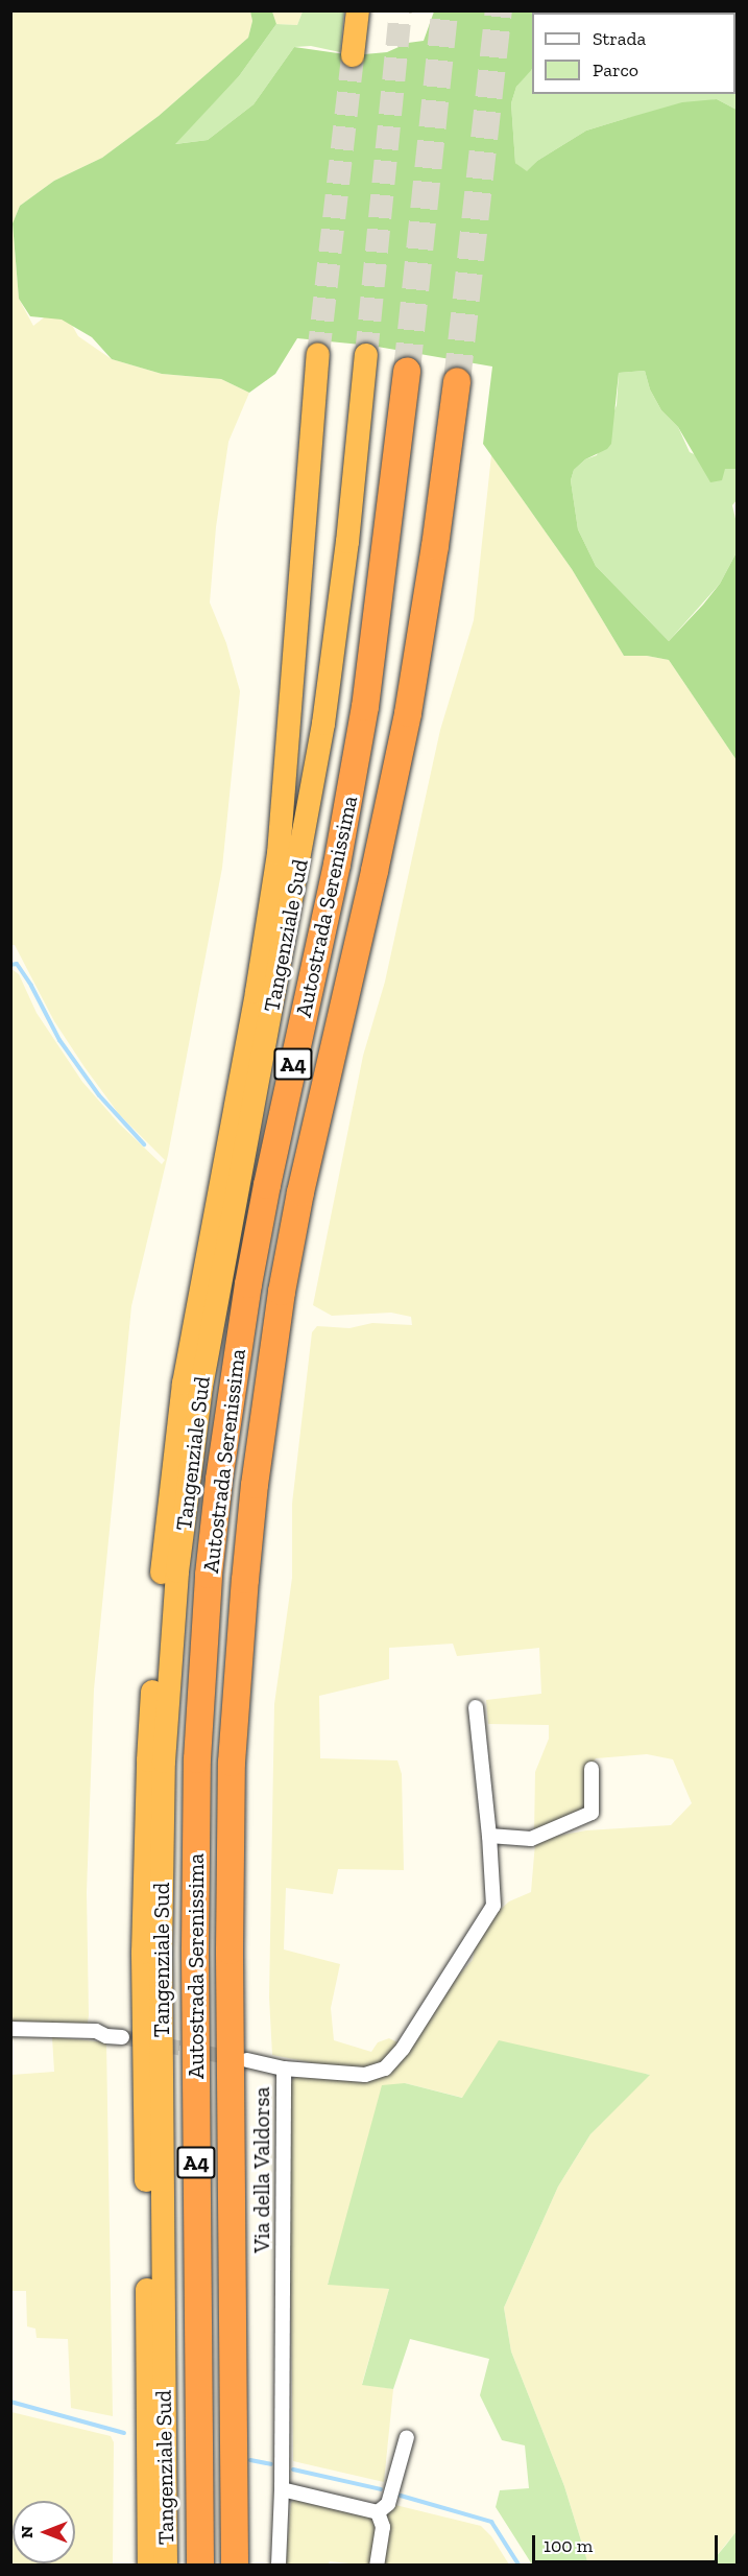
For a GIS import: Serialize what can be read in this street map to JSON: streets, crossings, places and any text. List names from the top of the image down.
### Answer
{
  "streets": {
    "highway": ["Autostrada Serenissima", "Tangenziale Sud", "A4"],
    "street": ["Via della Valdorsa"]
  },
  "legend": ["Strada", "Parco"],
  "scale_bar": "100 m",
  "north": "left"
}
